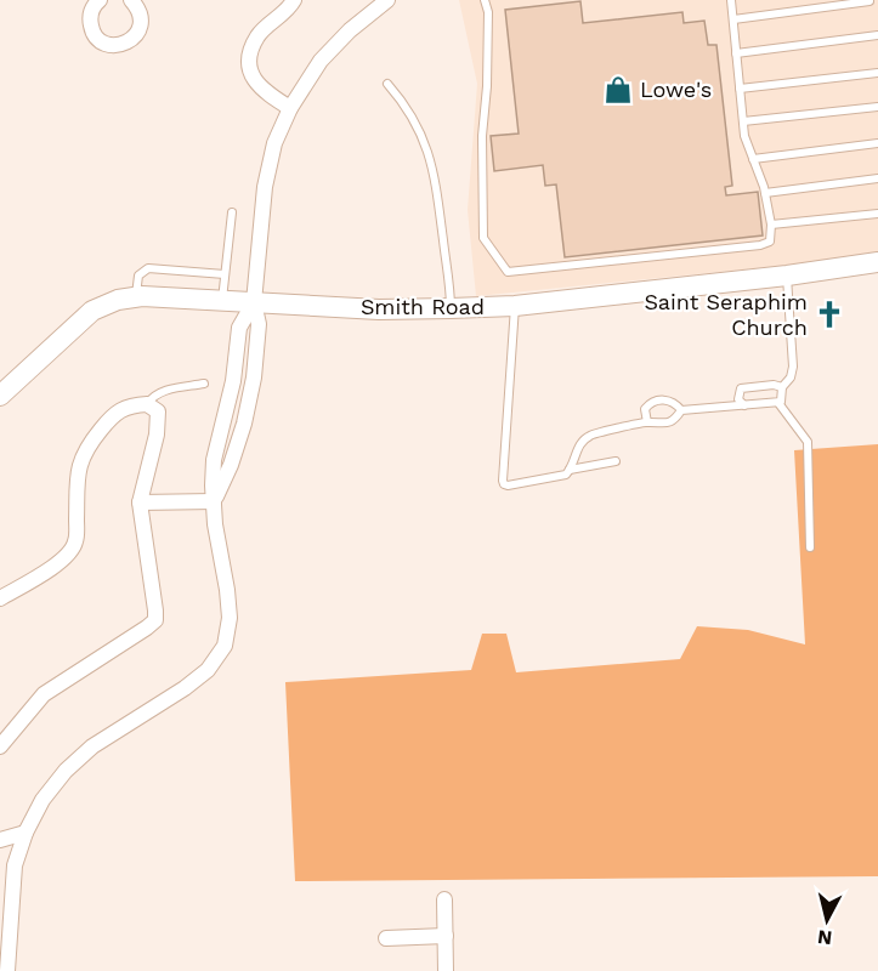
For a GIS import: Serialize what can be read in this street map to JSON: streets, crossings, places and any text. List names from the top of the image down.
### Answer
{
  "streets": {
    "street": ["Smith Road"]
  },
  "places": {
    "shop": ["Lowe's"],
    "church": ["Saint Seraphim Church"]
  },
  "north": "bottom"
}
